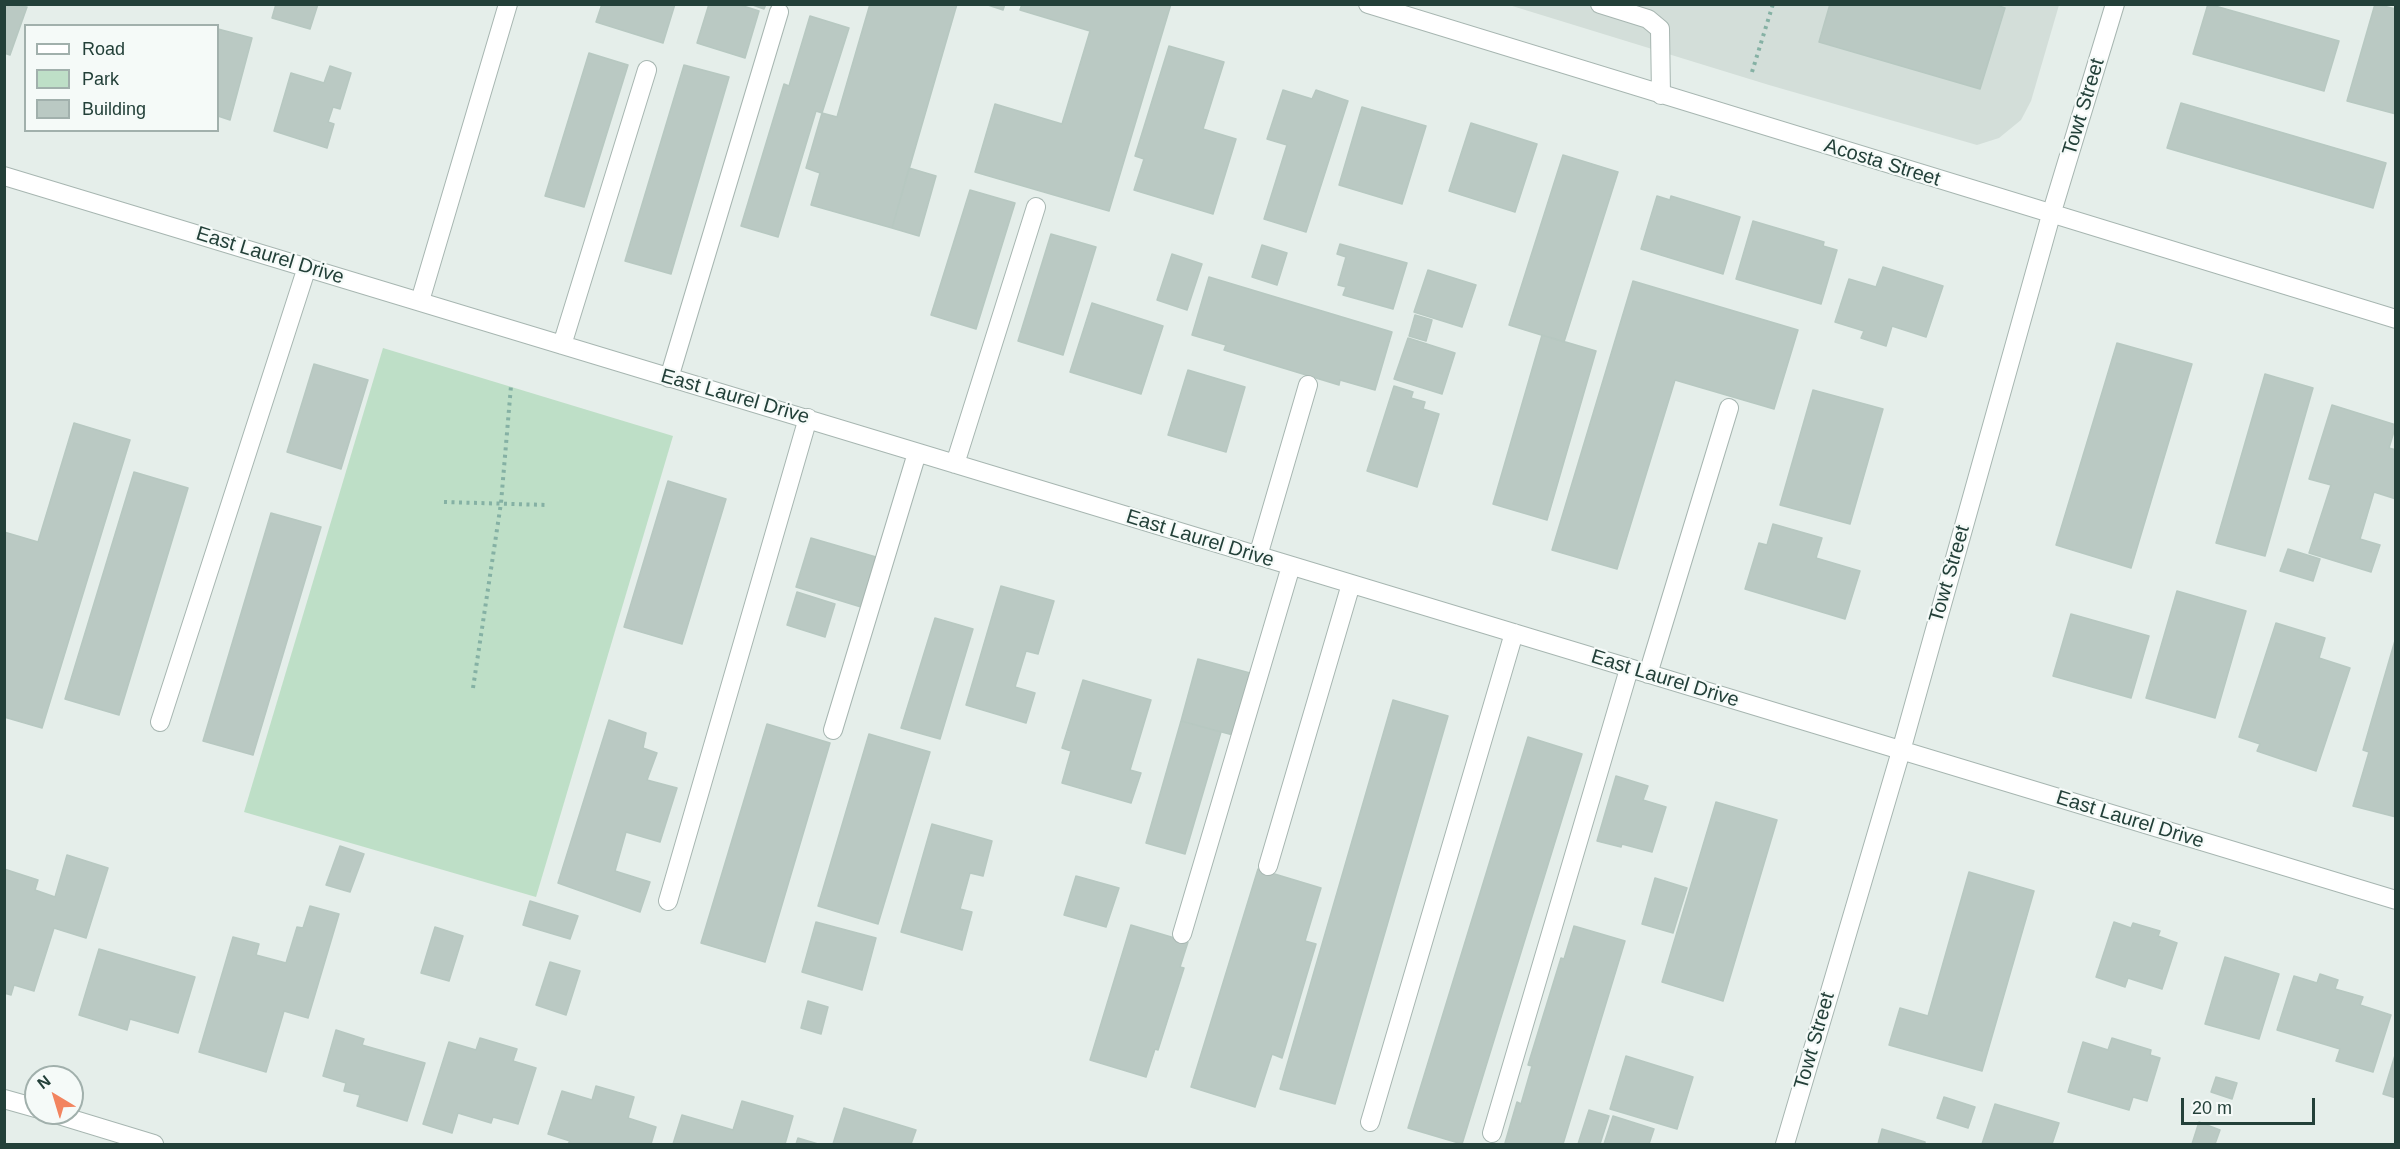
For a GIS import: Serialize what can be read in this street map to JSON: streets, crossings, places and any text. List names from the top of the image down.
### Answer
{
  "streets": {
    "street": ["Towt Street", "Acosta Street", "East Laurel Drive"]
  },
  "crossings": [
    ["Towt Street", "Acosta Street"],
    ["Towt Street", "East Laurel Drive"]
  ],
  "legend": ["Road", "Park", "Building"],
  "scale_bar": "20 m",
  "north": "top left"
}
